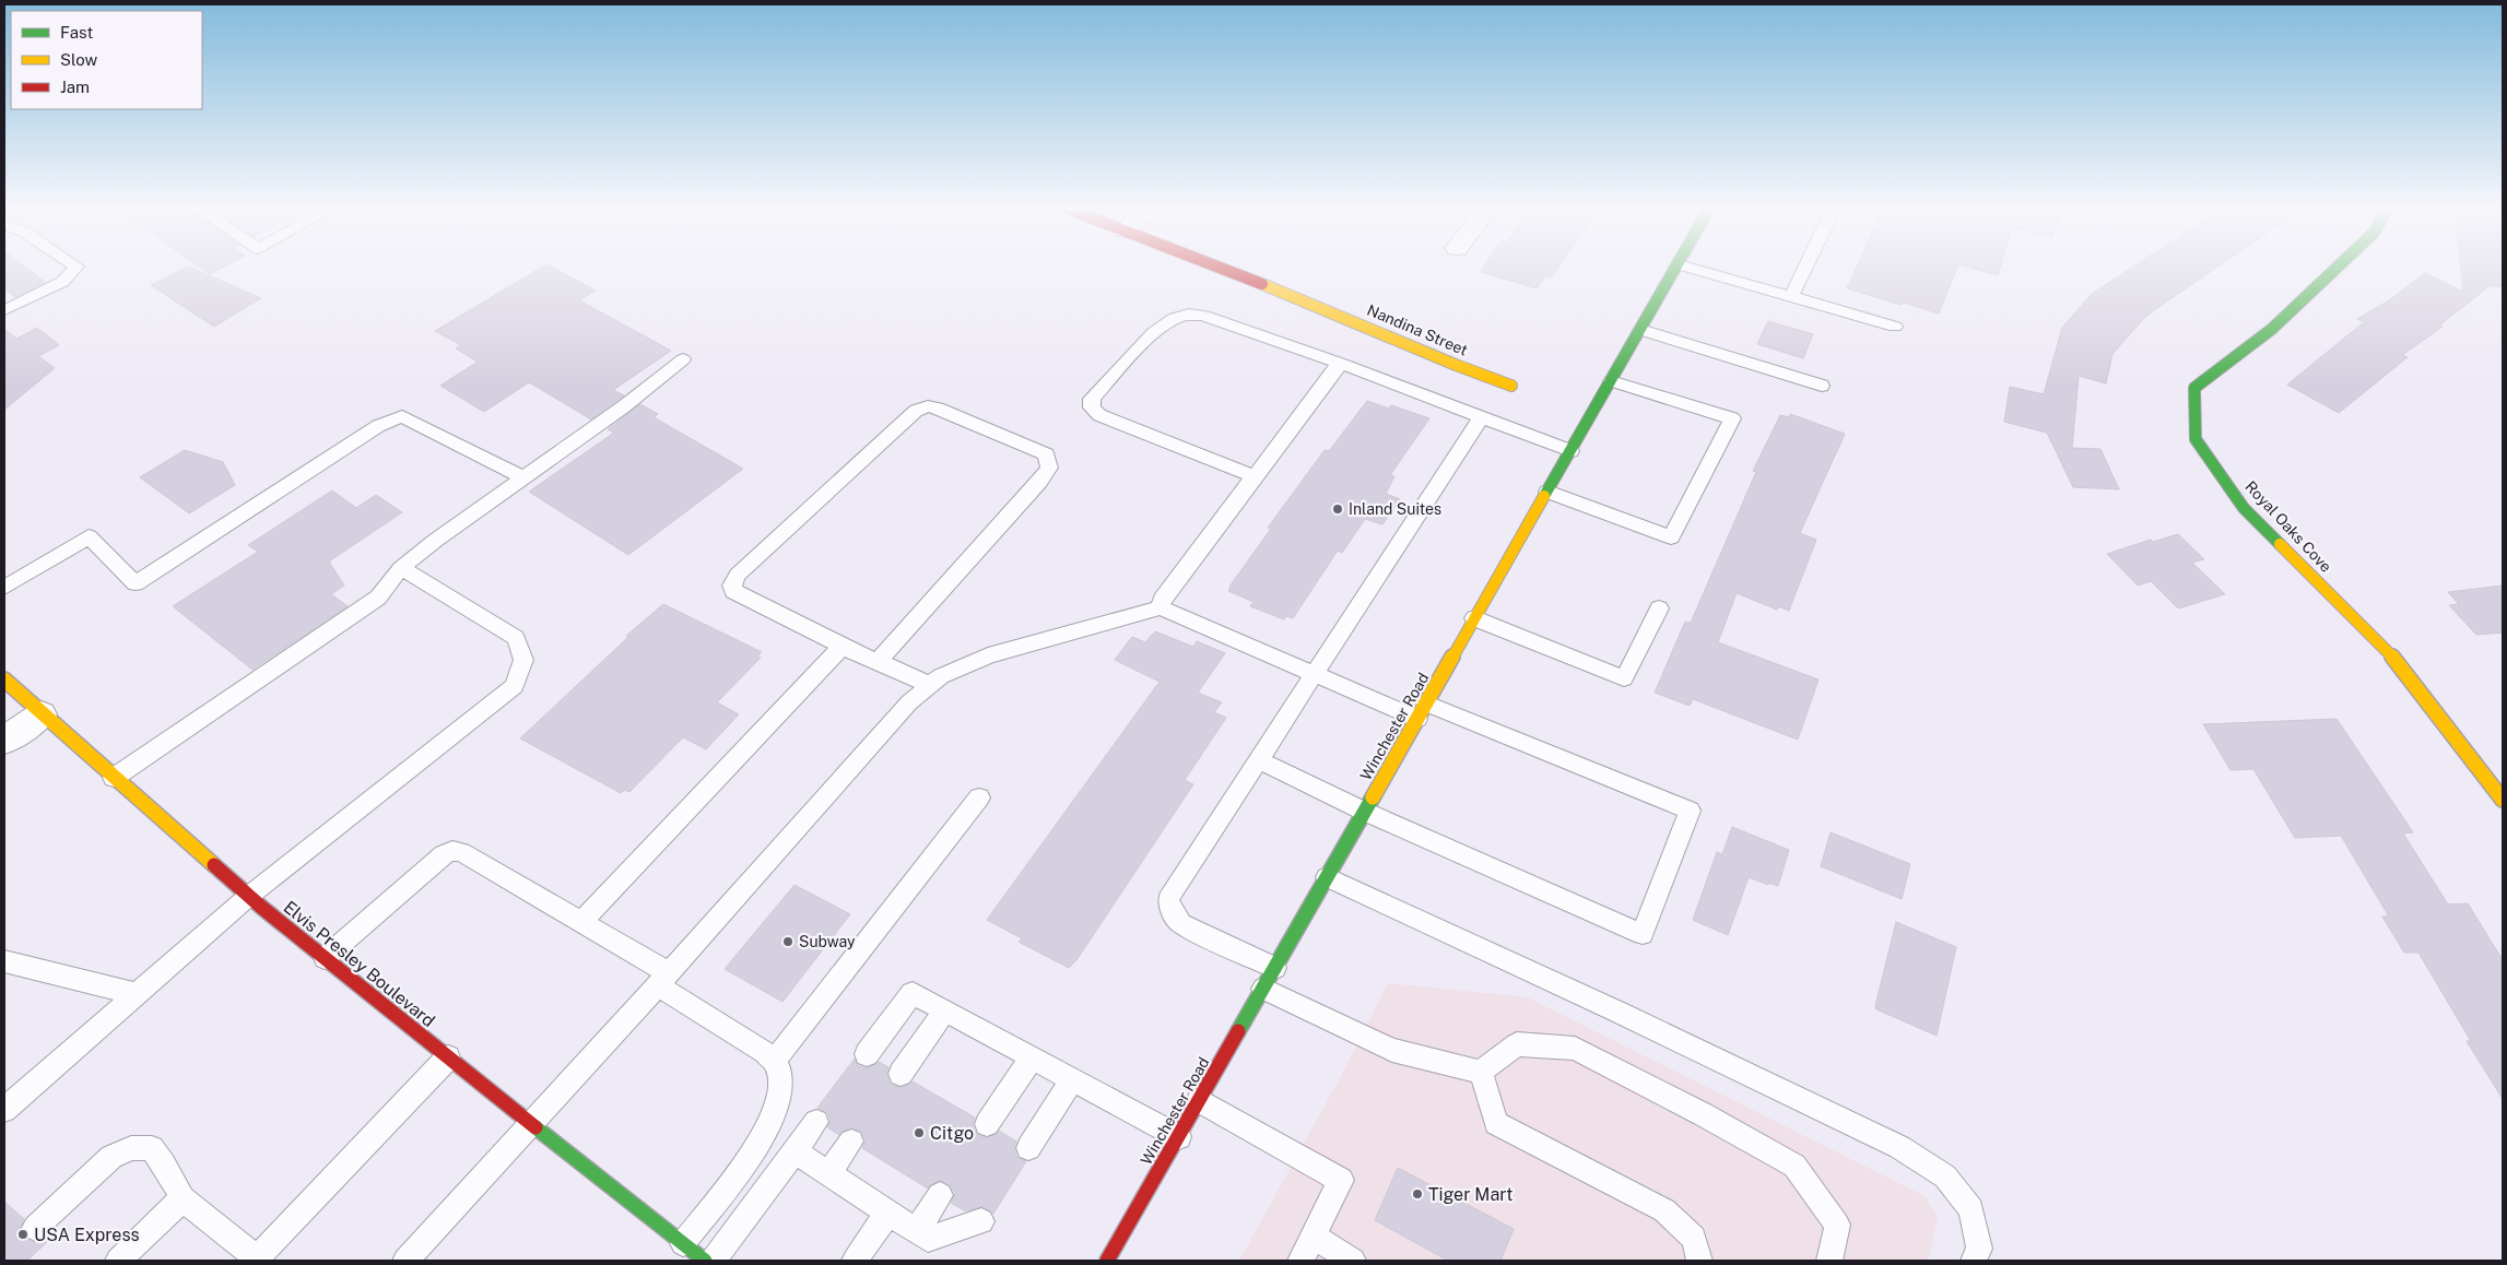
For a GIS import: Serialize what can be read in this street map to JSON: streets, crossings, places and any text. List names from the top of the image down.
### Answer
{
  "streets": {
    "main road": [
      "Nandina Street",
      "Royal Oaks Cove",
      "Winchester Road",
      "Elvis Presley Boulevard"
    ]
  },
  "places": [
    "Inland Suites",
    "Subway",
    "Citgo",
    "Tiger Mart",
    "USA Express"
  ],
  "legend": ["Fast", "Slow", "Jam"]
}
